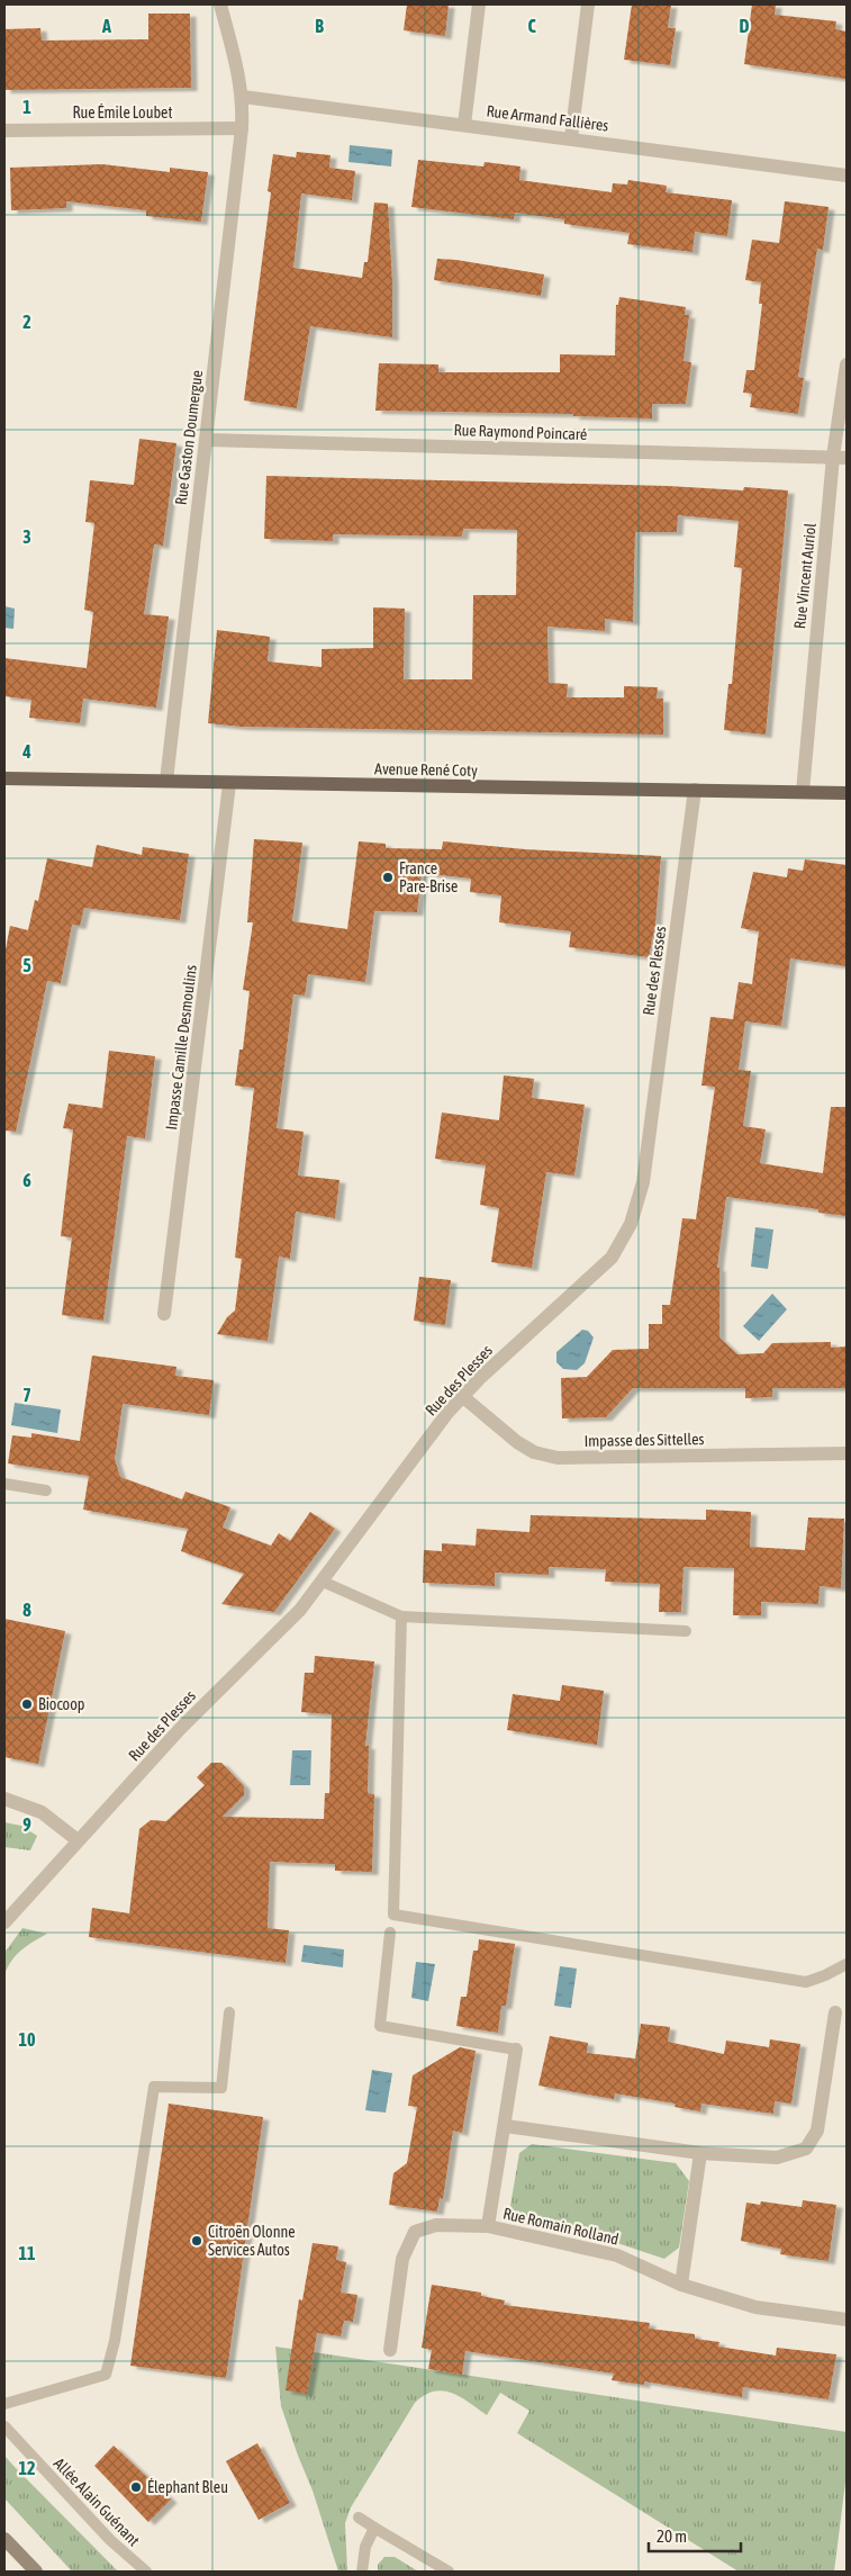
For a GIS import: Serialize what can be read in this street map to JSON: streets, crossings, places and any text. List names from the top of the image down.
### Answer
{
  "streets": {
    "main road": ["Avenue René Coty"],
    "street": [
      "Rue Émile Loubet",
      "Rue Armand Fallières",
      "Rue Raymond Poincaré",
      "Rue Gaston Doumergue",
      "Rue Vincent Auriol",
      "Rue des Plesses",
      "Impasse Camille Desmoulins",
      "Impasse des Sittelles",
      "Rue Romain Rolland"
    ],
    "lane": ["Allée Alain Guénant"]
  },
  "crossings": [
    ["Rue Émile Loubet", "Rue Gaston Doumergue"],
    ["Rue Armand Fallières", "Rue Gaston Doumergue"],
    ["Rue Raymond Poincaré", "Rue Gaston Doumergue"],
    ["Rue Raymond Poincaré", "Rue Vincent Auriol"],
    ["Rue Gaston Doumergue", "Avenue René Coty"],
    ["Rue Vincent Auriol", "Avenue René Coty"],
    ["Avenue René Coty", "Rue des Plesses"],
    ["Avenue René Coty", "Impasse Camille Desmoulins"],
    ["Rue des Plesses", "Impasse des Sittelles"]
  ],
  "places": [
    "France Pare-Brise",
    "Biocoop",
    "Citroën Olonne Services Autos",
    "Élephant Bleu"
  ],
  "scale_bar": "20 m",
  "grid": {
    "columns": [
      "A",
      "B",
      "C",
      "D"
    ],
    "rows": [
      "1",
      "2",
      "3",
      "4",
      "5",
      "6",
      "7",
      "8",
      "9",
      "10",
      "11",
      "12"
    ]
  }
}
